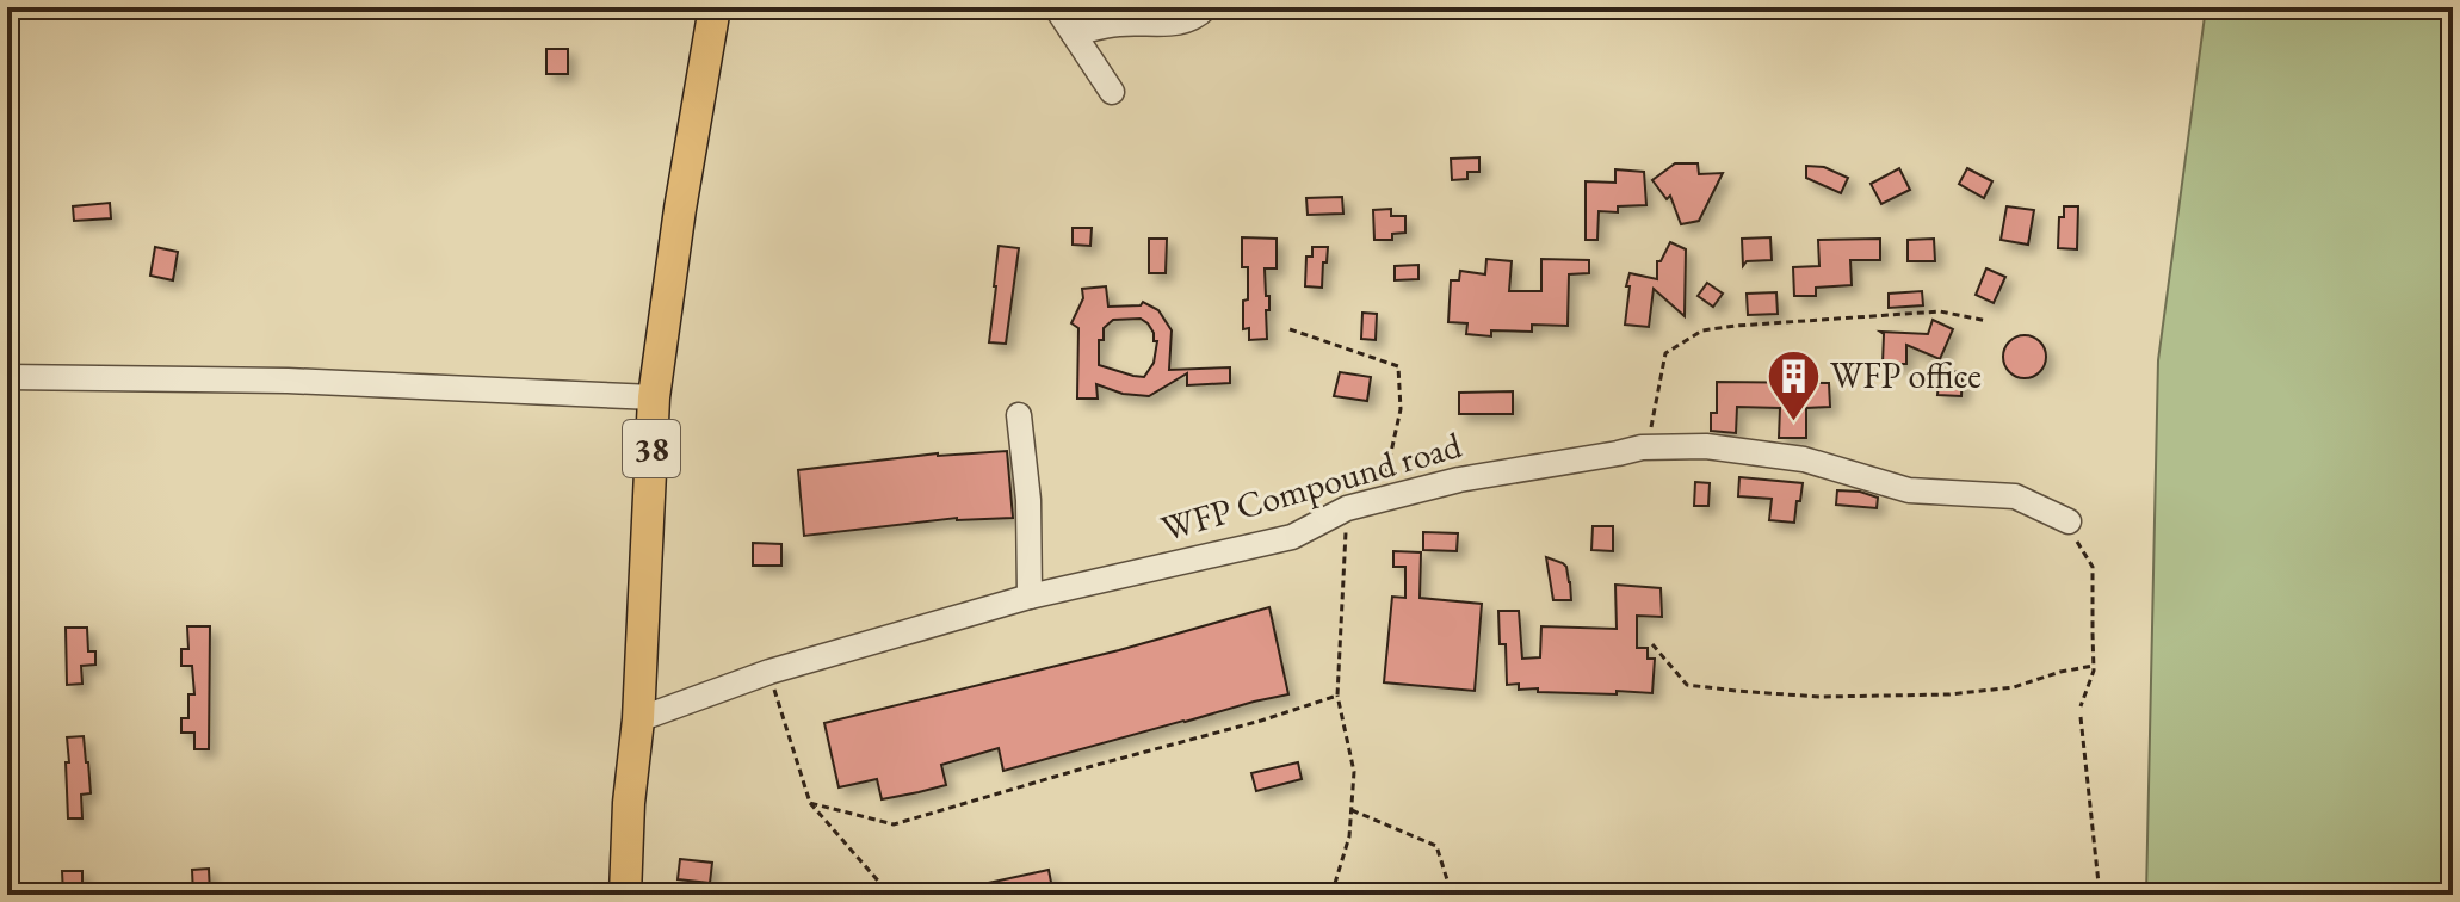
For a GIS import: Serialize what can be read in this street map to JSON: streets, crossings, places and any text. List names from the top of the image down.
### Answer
{
  "streets": {
    "main road": ["38"],
    "street": ["WFP Compound road"]
  },
  "crossings": [
    ["38", "WFP Compound road"]
  ],
  "places": {
    "building": ["WFP office"]
  }
}
